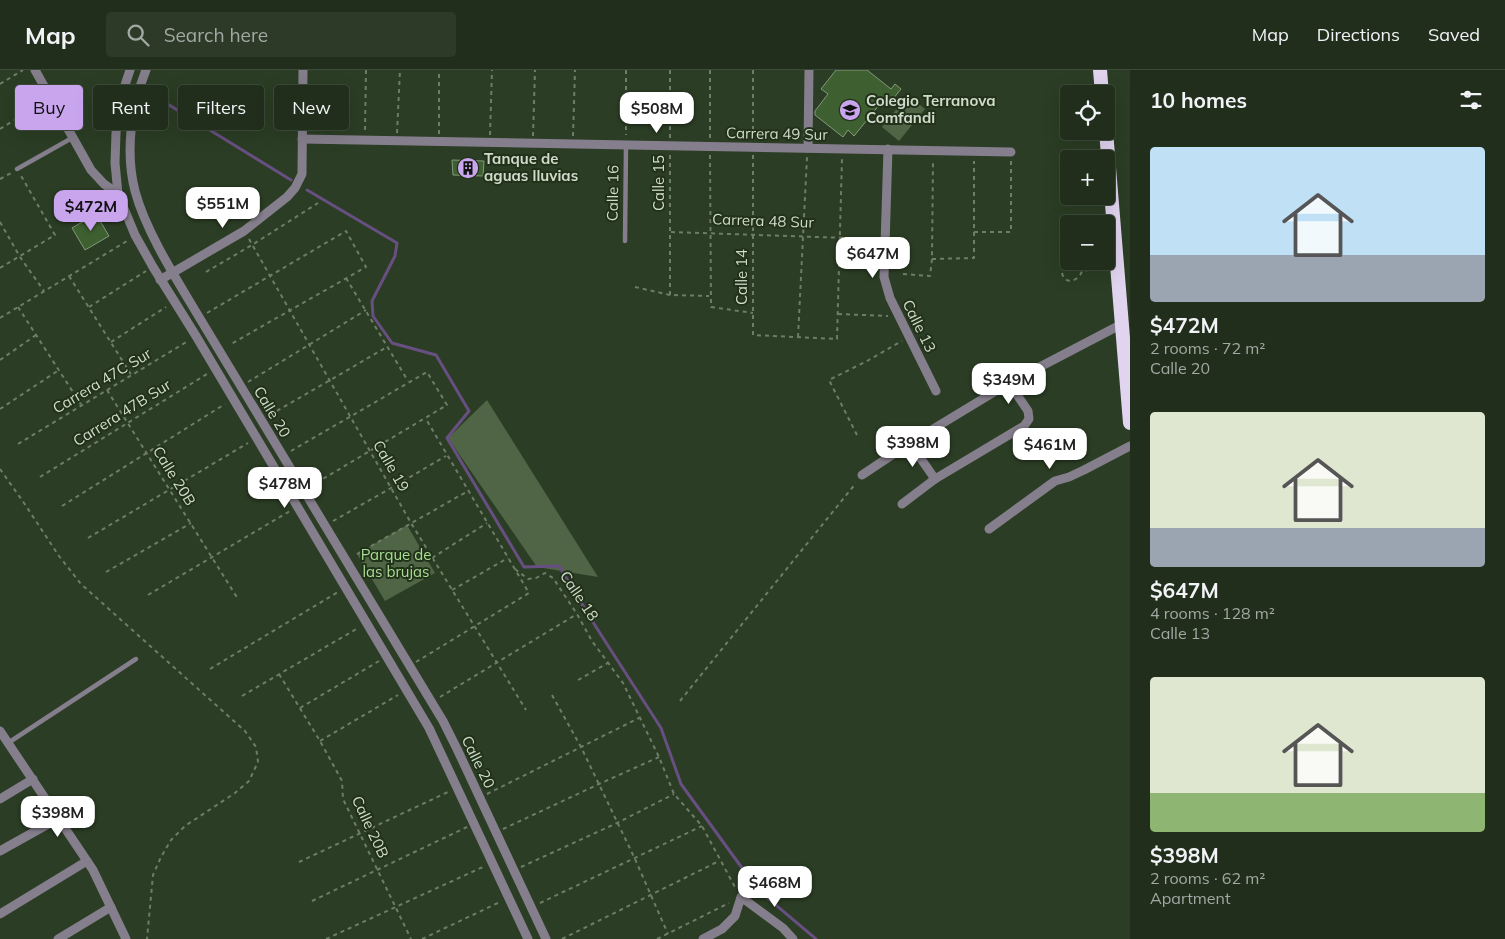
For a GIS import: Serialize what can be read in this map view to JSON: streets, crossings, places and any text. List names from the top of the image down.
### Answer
{
  "streets": {
    "street": ["Carrera 49 Sur", "Calle 13", "Calle 20"],
    "lane": ["Calle 16"],
    "path": [
      "Calle 15",
      "Carrera 48 Sur",
      "Calle 14",
      "Carrera 47C Sur",
      "Carrera 47B Sur",
      "Calle 19",
      "Calle 20B",
      "Calle 18"
    ]
  },
  "crossings": [
    ["Carrera 49 Sur", "Calle 15"],
    ["Carrera 49 Sur", "Calle 16"],
    ["Carrera 49 Sur", "Calle 14"],
    ["Carrera 49 Sur", "Calle 13"],
    ["Calle 15", "Carrera 48 Sur"],
    ["Carrera 48 Sur", "Calle 14"],
    ["Carrera 48 Sur", "Calle 13"],
    ["Carrera 47C Sur", "Calle 20"],
    ["Carrera 47C Sur", "Calle 20B"],
    ["Calle 20", "Carrera 47B Sur"],
    ["Carrera 47B Sur", "Calle 20B"]
  ],
  "parks": ["Parque de las brujas"],
  "places": {
    "school or university": ["Colegio Terranova Comfandi"],
    "building": ["Tanque de aguas lluvias"]
  },
  "page": {
    "header": "Map",
    "search": "Search here",
    "nav": ["Map", "Directions", "Saved"],
    "heading": "10 homes",
    "map_buttons": ["+", "−"],
    "chip": [
      "Buy",
      "Rent",
      "Filters",
      "New"
    ],
    "price": [
      "$508M",
      "$551M",
      "$472M",
      "$647M",
      "$349M",
      "$398M",
      "$461M",
      "$478M",
      "$398M",
      "$468M"
    ],
    "list": [
      {
        "name": "$472M",
        "note": "2 rooms · 72 m² · Calle 20"
      },
      {
        "name": "$647M",
        "note": "4 rooms · 128 m² · Calle 13"
      },
      {
        "name": "$398M",
        "note": "2 rooms · 62 m² · Apartment"
      }
    ]
  }
}
